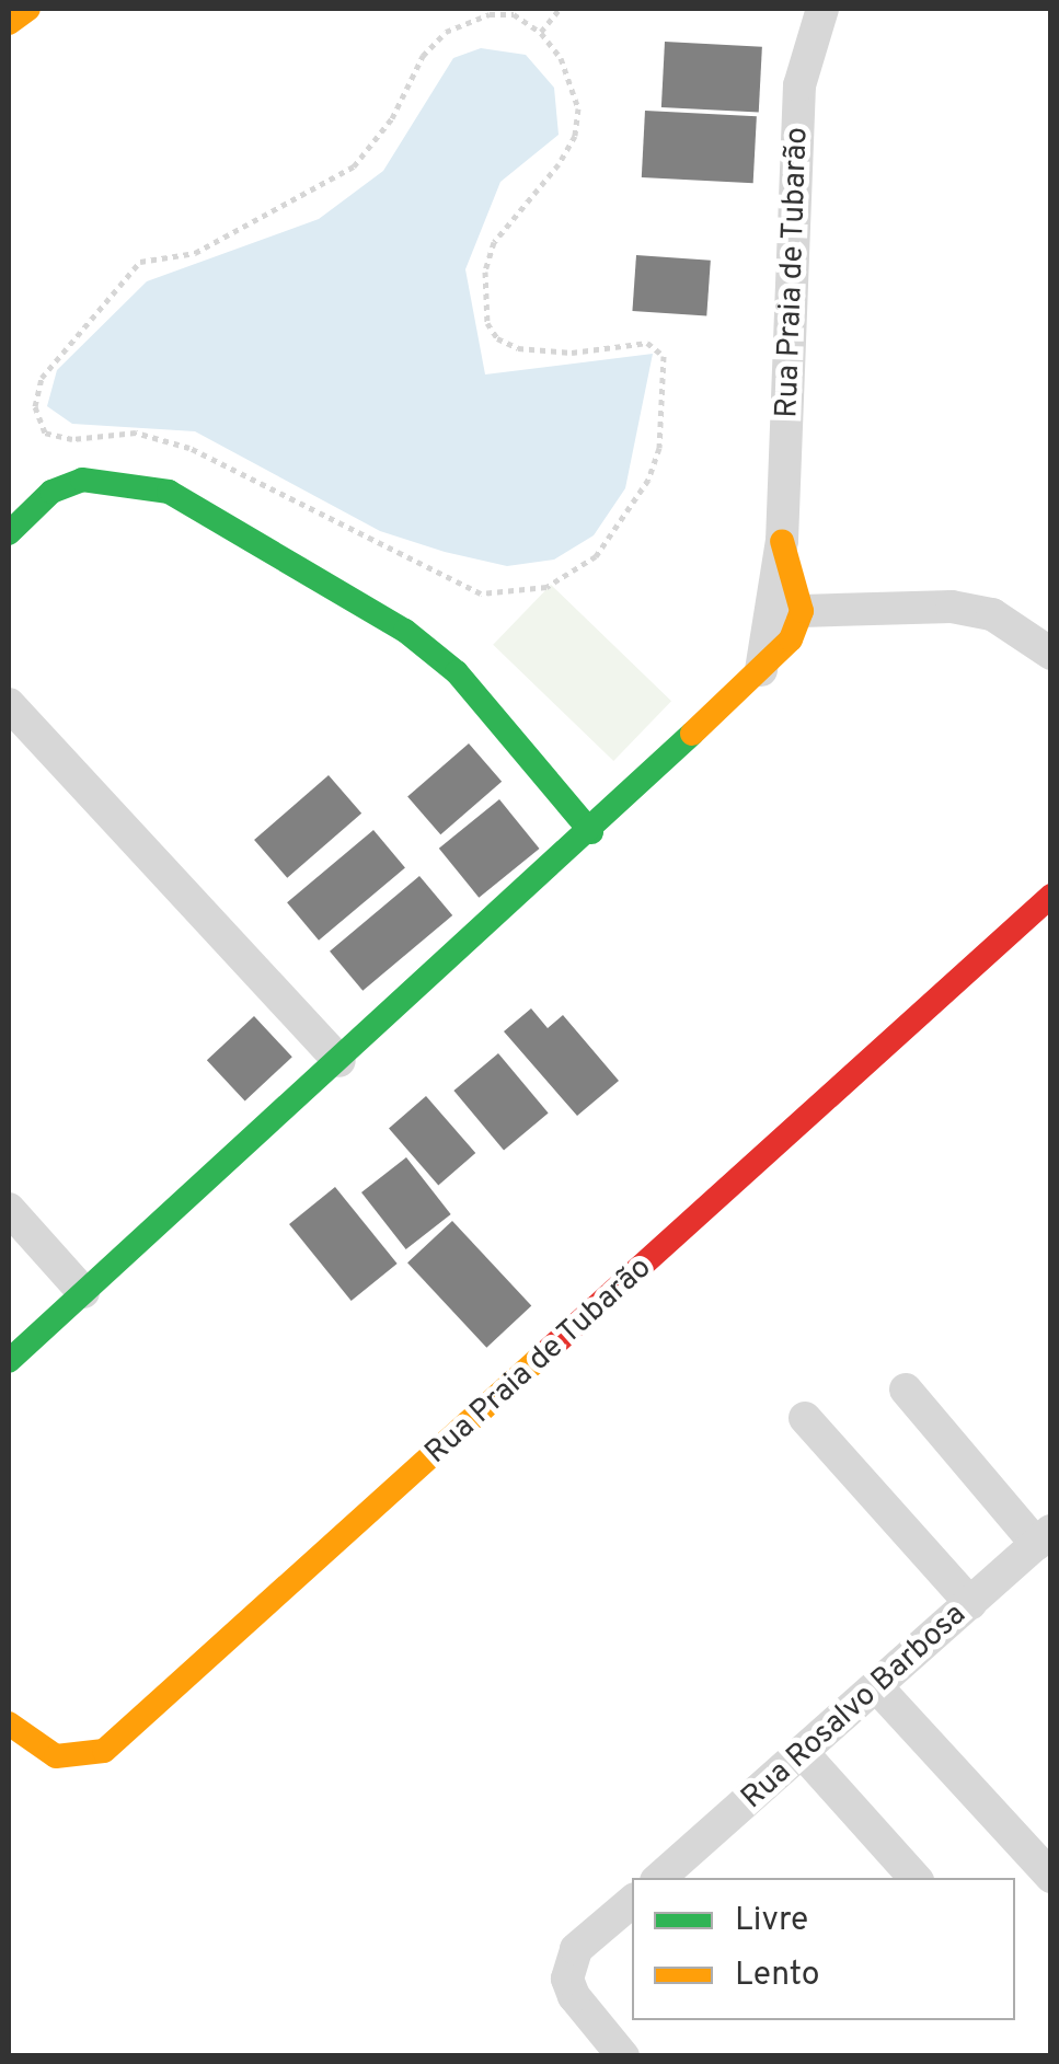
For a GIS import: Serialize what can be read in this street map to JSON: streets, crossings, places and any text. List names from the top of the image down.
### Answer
{
  "streets": {
    "street": ["Rua Praia de Tubarão", "Rua Rosalvo Barbosa"]
  },
  "legend": ["Livre", "Lento"]
}
